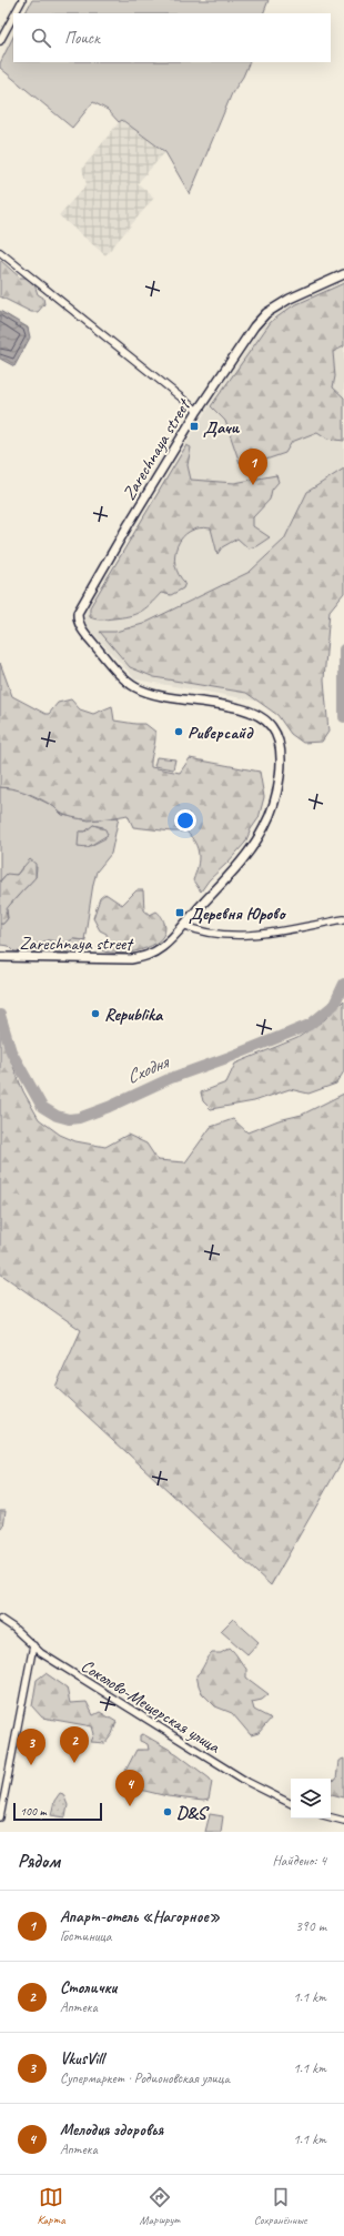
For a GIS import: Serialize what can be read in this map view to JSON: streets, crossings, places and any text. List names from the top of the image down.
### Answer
{
  "streets": {
    "main road": ["Zarechnaya street"],
    "street": ["Соколово-Мещерская улица"]
  },
  "water": ["Сходня"],
  "places": {
    "transit": ["Дачи", "Деревня Юрово"],
    "other": ["Риверсайд", "Republika", "D&S"]
  },
  "scale_bar": "100 m",
  "page": {
    "search": "Поиск",
    "pins": [
      "1",
      "2",
      "3",
      "4"
    ],
    "scale": "100 m",
    "heading": ["Рядом", "Найдено: 4"],
    "list": [
      {
        "mark": "1",
        "name": "Апарт-отель «Нагорное»",
        "note": "Гостиница",
        "value": "390 m"
      },
      {
        "mark": "2",
        "name": "Столички",
        "note": "Аптека",
        "value": "1.1 km"
      },
      {
        "mark": "3",
        "name": "VkusVill",
        "note": "Супермаркет · Родионовская улица",
        "value": "1.1 km"
      },
      {
        "mark": "4",
        "name": "Мелодия здоровья",
        "note": "Аптека",
        "value": "1.1 km"
      }
    ],
    "nav": ["Карта", "Маршрут", "Сохранённые"]
  }
}
